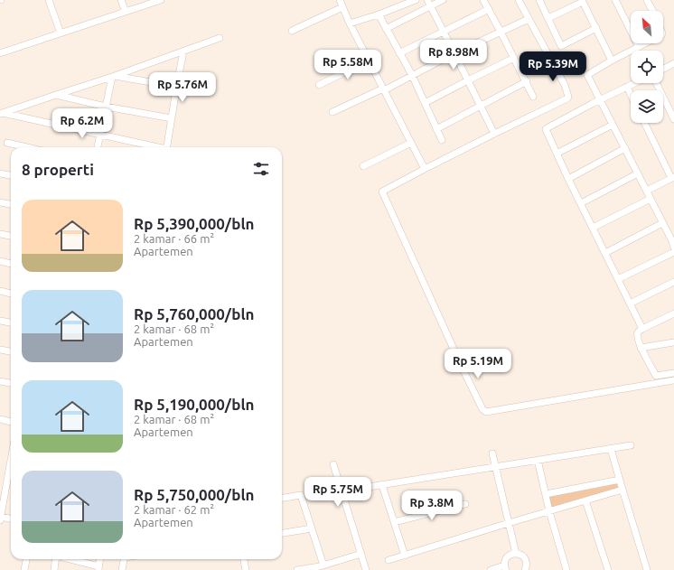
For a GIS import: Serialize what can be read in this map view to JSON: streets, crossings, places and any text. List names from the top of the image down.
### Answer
{
  "north": "top left",
  "page": {
    "price": [
      "Rp 8.98M",
      "Rp 5.58M",
      "Rp 5.39M",
      "Rp 5.76M",
      "Rp 6.2M",
      "Rp 5.19M",
      "Rp 5.75M",
      "Rp 3.8M"
    ],
    "heading": "8 properti",
    "list": [
      {
        "name": "Rp 5,390,000/bln",
        "note": "2 kamar · 66 m² · Apartemen"
      },
      {
        "name": "Rp 5,760,000/bln",
        "note": "2 kamar · 68 m² · Apartemen"
      },
      {
        "name": "Rp 5,190,000/bln",
        "note": "2 kamar · 68 m² · Apartemen"
      },
      {
        "name": "Rp 5,750,000/bln",
        "note": "2 kamar · 62 m² · Apartemen"
      }
    ]
  }
}
